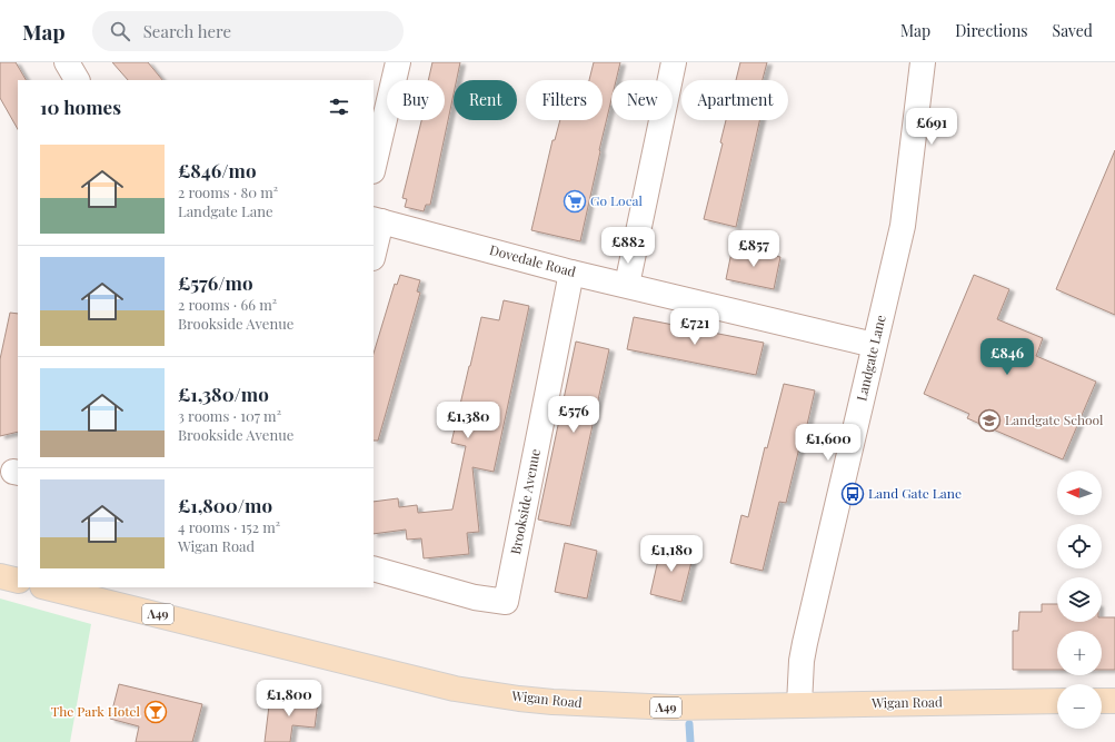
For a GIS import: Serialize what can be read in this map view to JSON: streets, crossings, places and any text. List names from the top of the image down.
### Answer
{
  "streets": {
    "main road": ["A49", "Wigan Road"],
    "street": ["Dovedale Road", "Landgate Lane", "Brookside Avenue"]
  },
  "crossings": [
    ["Dovedale Road", "Landgate Lane"],
    ["Dovedale Road", "Brookside Avenue"],
    ["Landgate Lane", "Wigan Road"]
  ],
  "places": {
    "supermarket": ["Go Local"],
    "school or university": ["Landgate School"],
    "bus stop": ["Land Gate Lane"],
    "bar": ["The Park Hotel"]
  },
  "north": "left",
  "page": {
    "header": "Map",
    "search": "Search here",
    "nav": ["Map", "Directions", "Saved"],
    "chip": [
      "Buy",
      "Rent",
      "Filters",
      "New",
      "Apartment"
    ],
    "heading": "10 homes",
    "price": [
      "£691",
      "£882",
      "£857",
      "£721",
      "£846",
      "£576",
      "£1,380",
      "£1,600",
      "£1,180",
      "£1,800"
    ],
    "list": [
      {
        "name": "£846/mo",
        "note": "2 rooms · 80 m² · Landgate Lane"
      },
      {
        "name": "£576/mo",
        "note": "2 rooms · 66 m² · Brookside Avenue"
      },
      {
        "name": "£1,380/mo",
        "note": "3 rooms · 107 m² · Brookside Avenue"
      },
      {
        "name": "£1,800/mo",
        "note": "4 rooms · 152 m² · Wigan Road"
      }
    ],
    "map_buttons": ["+", "−"]
  }
}
